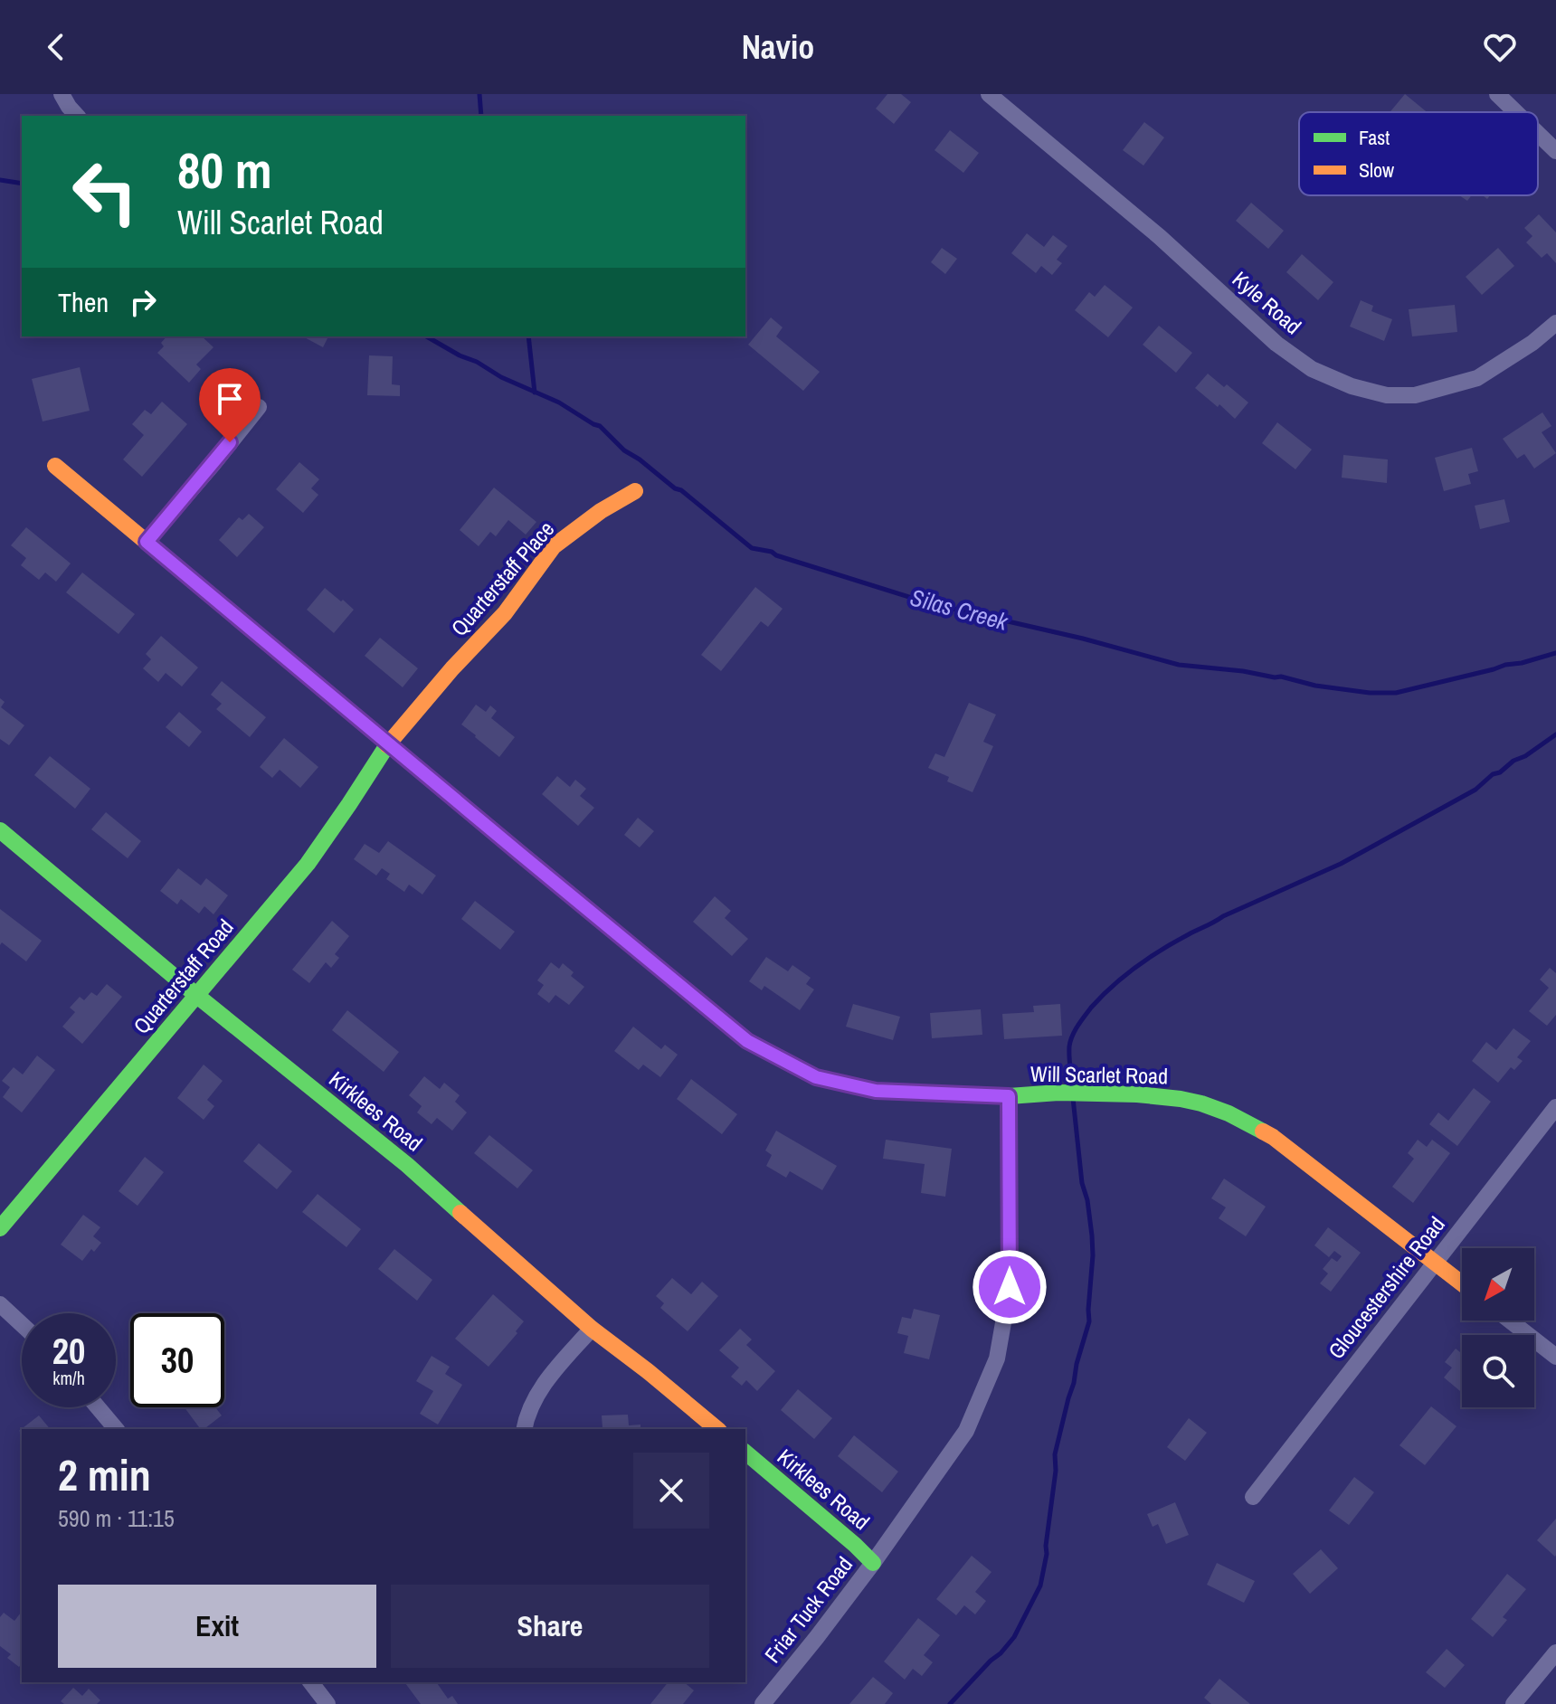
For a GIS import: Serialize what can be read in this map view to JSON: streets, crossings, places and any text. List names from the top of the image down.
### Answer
{
  "streets": {
    "street": [
      "Kyle Road",
      "Quarterstaff Place",
      "Quarterstaff Road",
      "Will Scarlet Road",
      "Kirklees Road",
      "Gloucestershire Road",
      "Friar Tuck Road"
    ]
  },
  "crossings": [
    ["Quarterstaff Place", "Quarterstaff Road"],
    ["Quarterstaff Place", "Will Scarlet Road"],
    ["Quarterstaff Road", "Will Scarlet Road"],
    ["Quarterstaff Road", "Kirklees Road"],
    ["Will Scarlet Road", "Gloucestershire Road"],
    ["Will Scarlet Road", "Friar Tuck Road"],
    ["Kirklees Road", "Friar Tuck Road"]
  ],
  "water": ["Silas Creek"],
  "legend": ["Fast", "Slow"],
  "north": "bottom left",
  "page": {
    "header": "Navio",
    "turn": ["80 m", "Will Scarlet Road"],
    "then": "Then",
    "speed": "20 km/h",
    "limit": "30",
    "heading": ["2 min", "590 m · 11:15"],
    "buttons": ["Exit", "Share"]
  }
}
